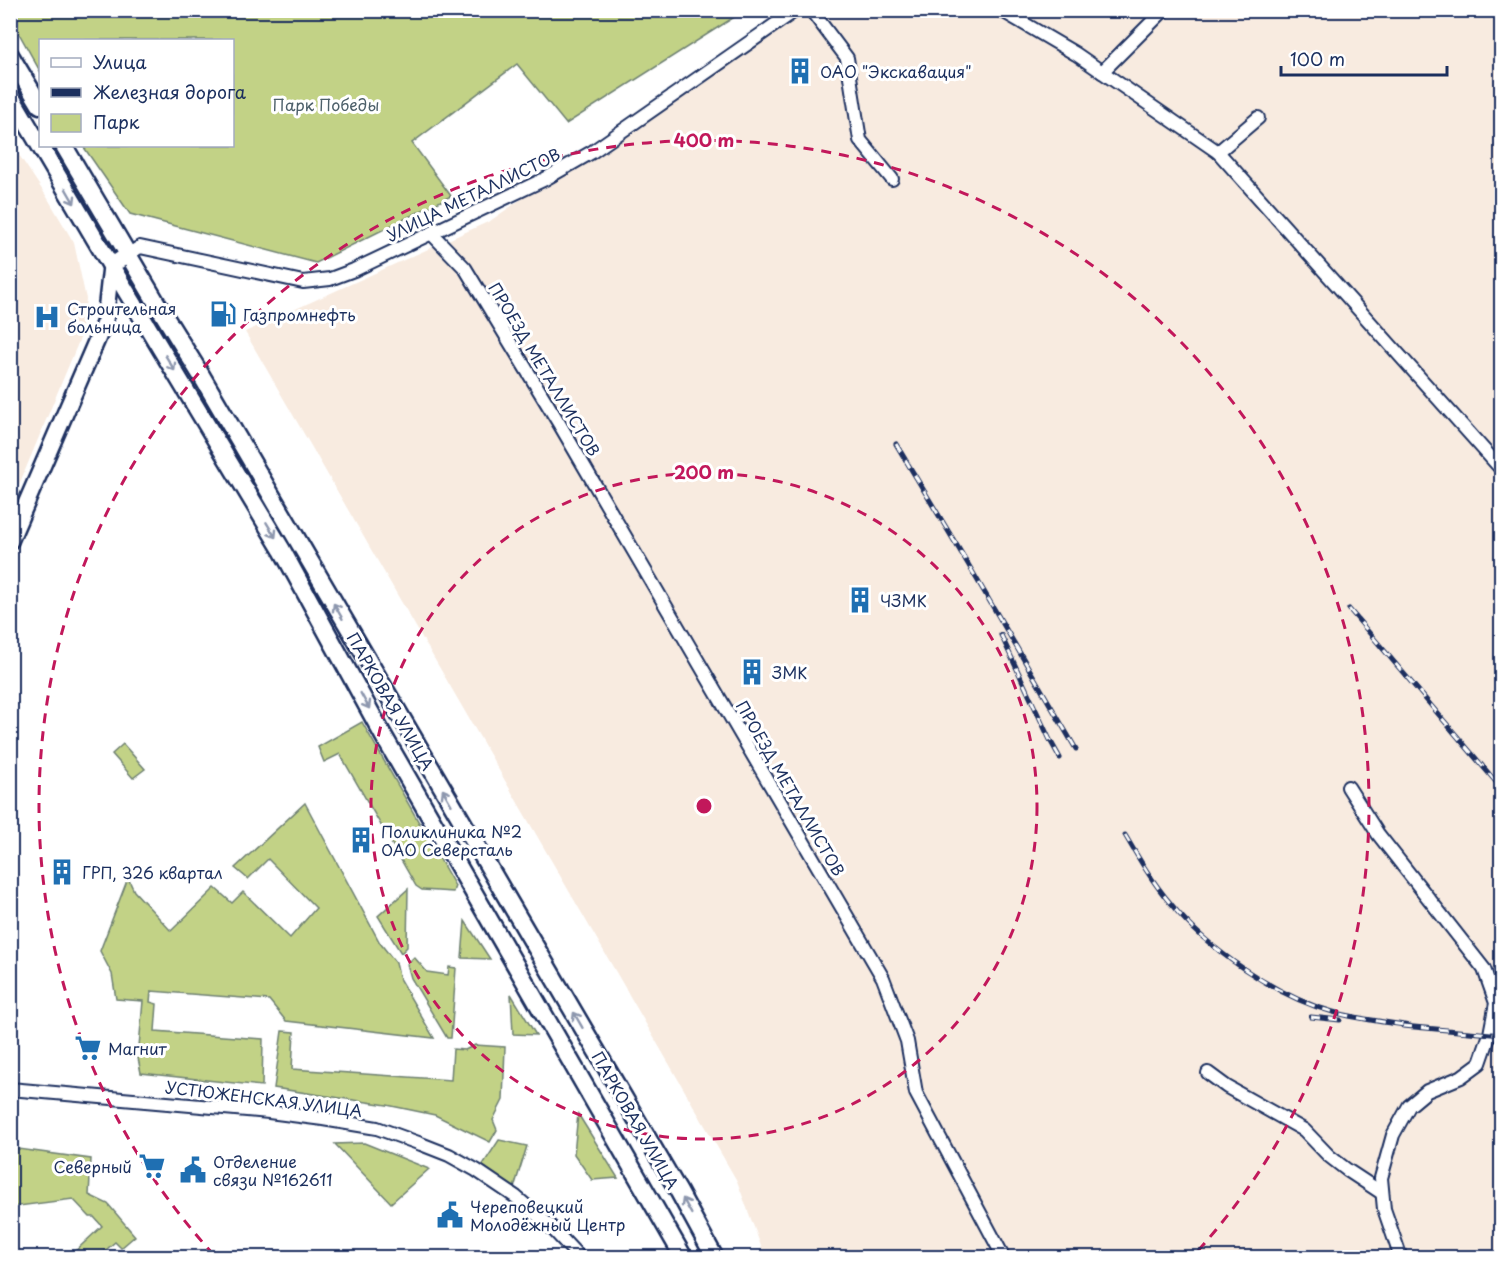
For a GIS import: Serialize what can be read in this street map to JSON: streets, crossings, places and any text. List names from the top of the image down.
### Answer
{
  "streets": {
    "main road": ["ПАРКОВАЯ УЛИЦА"],
    "street": ["УЛИЦА МЕТАЛЛИСТОВ", "ПРОЕЗД МЕТАЛЛИСТОВ", "УСТЮЖЕНСКАЯ УЛИЦА"]
  },
  "crossings": [
    ["УЛИЦА МЕТАЛЛИСТОВ", "ПРОЕЗД МЕТАЛЛИСТОВ"],
    ["УЛИЦА МЕТАЛЛИСТОВ", "ПАРКОВАЯ УЛИЦА"]
  ],
  "parks": ["Парк Победы"],
  "places": {
    "building": [
      "ОАО \"Экскавация\"",
      "ЧЗМК",
      "ЗМК",
      "Поликлиника №2 ОАО Северсталь",
      "ГРП, 326 квартал"
    ],
    "fuel station": ["Газпромнефть"],
    "hospital": ["Строительная больница"],
    "supermarket": ["Магнит", "Северный"],
    "public building": ["Отделение связи №162611", "Череповецкий Молодёжный Центр"]
  },
  "legend": ["Улица", "Железная дорога", "Парк"],
  "scale_bar": "100 m",
  "rings": ["400 m", "200 m"]
}
